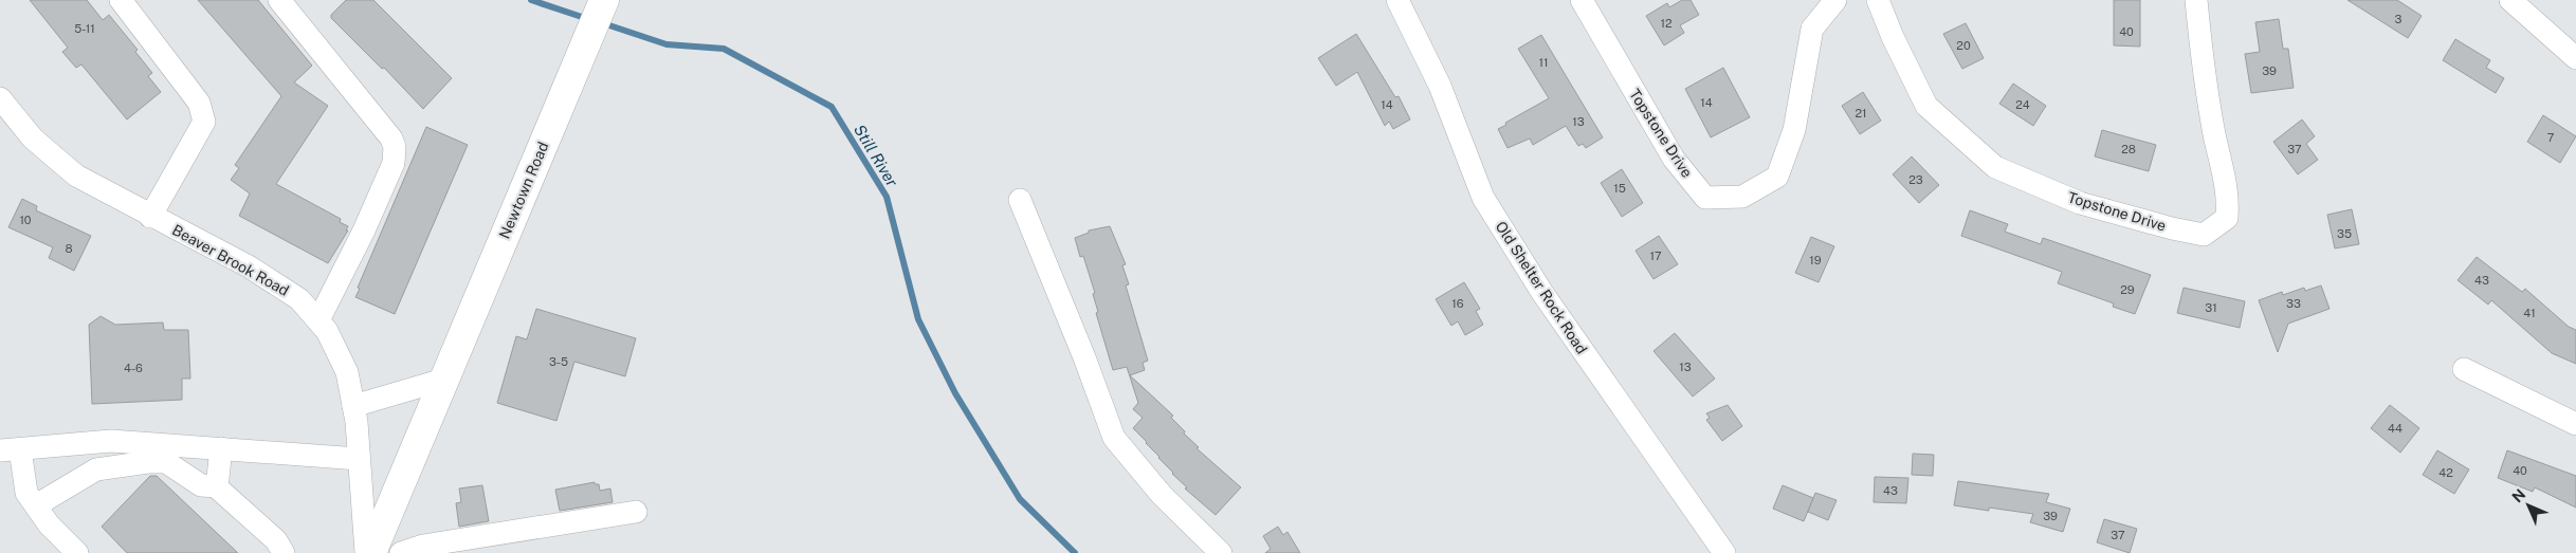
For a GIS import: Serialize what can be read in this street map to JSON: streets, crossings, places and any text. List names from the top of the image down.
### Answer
{
  "streets": {
    "main road": ["Newtown Road"],
    "street": ["Topstone Drive", "Beaver Brook Road", "Old Shelter Rock Road"]
  },
  "water": ["Still River"],
  "house_numbers": [
    "3",
    "12",
    "5-11",
    "40",
    "20",
    "11",
    "39",
    "14",
    "14",
    "24",
    "21",
    "13",
    "7",
    "28",
    "37",
    "23",
    "15",
    "10",
    "35",
    "8",
    "17",
    "19",
    "43",
    "29",
    "16",
    "33",
    "31",
    "41",
    "3-5",
    "13",
    "4-6",
    "44",
    "40",
    "42",
    "43",
    "39",
    "37"
  ],
  "north": "top left"
}
